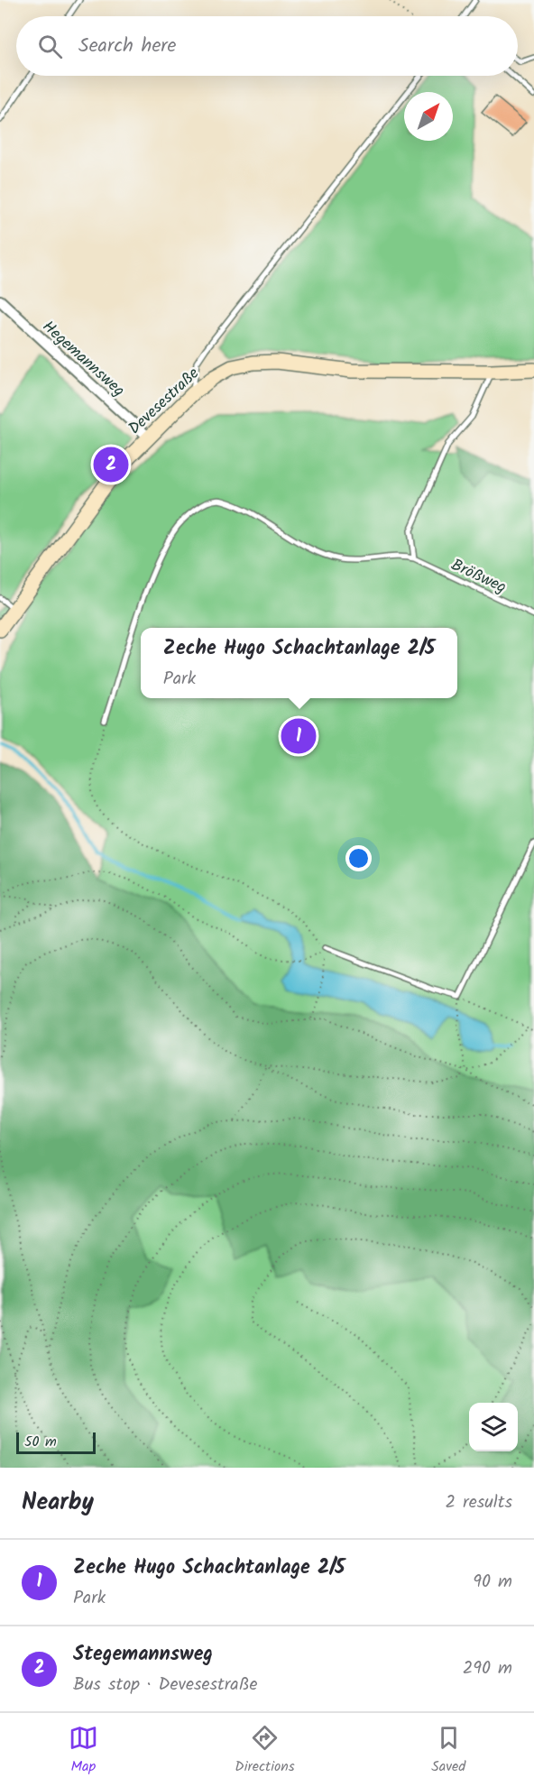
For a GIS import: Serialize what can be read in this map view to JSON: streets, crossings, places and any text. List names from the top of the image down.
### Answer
{
  "streets": {
    "street": ["Hegemannsweg", "Devesestraße"],
    "lane": ["Brößweg"]
  },
  "crossings": [
    ["Hegemannsweg", "Devesestraße"]
  ],
  "scale_bar": "50 m",
  "north": "top right",
  "page": {
    "search": "Search here",
    "pins": ["2", "1"],
    "popup": ["Zeche Hugo Schachtanlage 2/5", "Park"],
    "scale": "50 m",
    "heading": ["Nearby", "2 results"],
    "list": [
      {
        "mark": "1",
        "name": "Zeche Hugo Schachtanlage 2/5",
        "note": "Park",
        "value": "90 m"
      },
      {
        "mark": "2",
        "name": "Stegemannsweg",
        "note": "Bus stop · Devesestraße",
        "value": "290 m"
      }
    ],
    "nav": ["Map", "Directions", "Saved"]
  }
}
